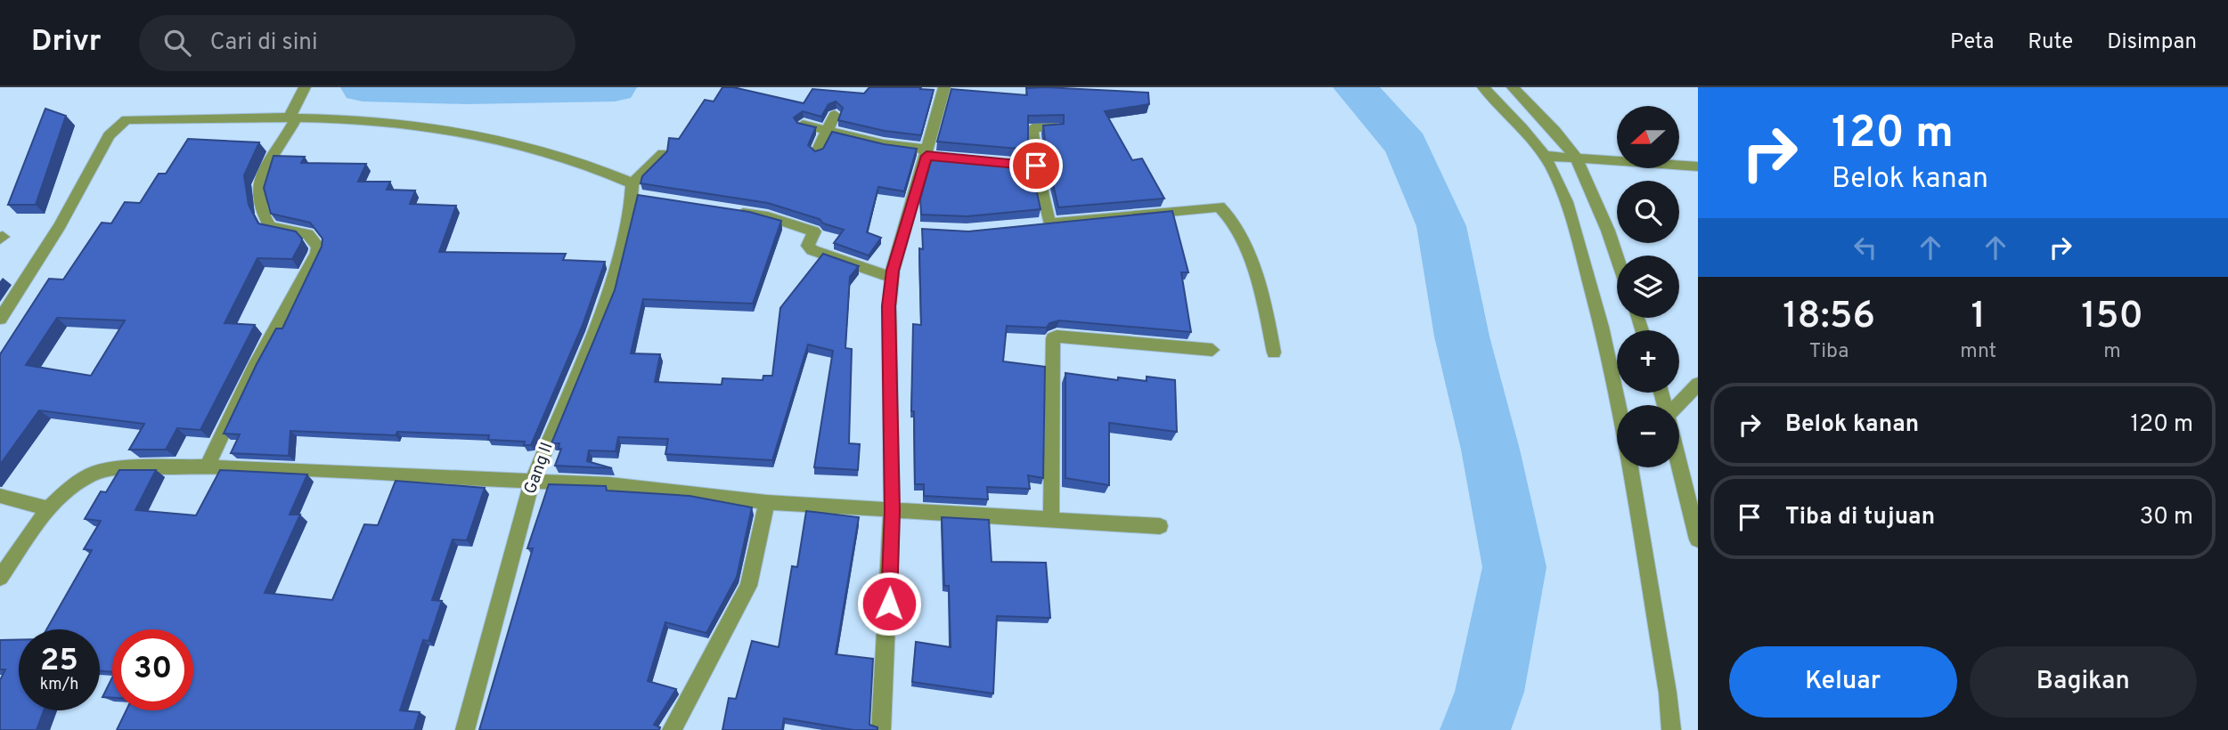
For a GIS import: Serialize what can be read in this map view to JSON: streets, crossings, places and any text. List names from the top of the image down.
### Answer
{
  "streets": {
    "street": ["Gang II"]
  },
  "north": "left",
  "page": {
    "header": "Drivr",
    "search": "Cari di sini",
    "nav": ["Peta", "Rute", "Disimpan"],
    "turn": ["120 m", "Belok kanan"],
    "map_buttons": ["+", "−"],
    "eta": [
      "18:56",
      "Tiba",
      "1",
      "mnt",
      "150",
      "m"
    ],
    "list": [
      {
        "name": "Belok kanan",
        "value": "120 m"
      },
      {
        "name": "Tiba di tujuan",
        "value": "30 m"
      }
    ],
    "speed": "25 km/h",
    "limit": "30",
    "buttons": ["Keluar", "Bagikan"]
  }
}
